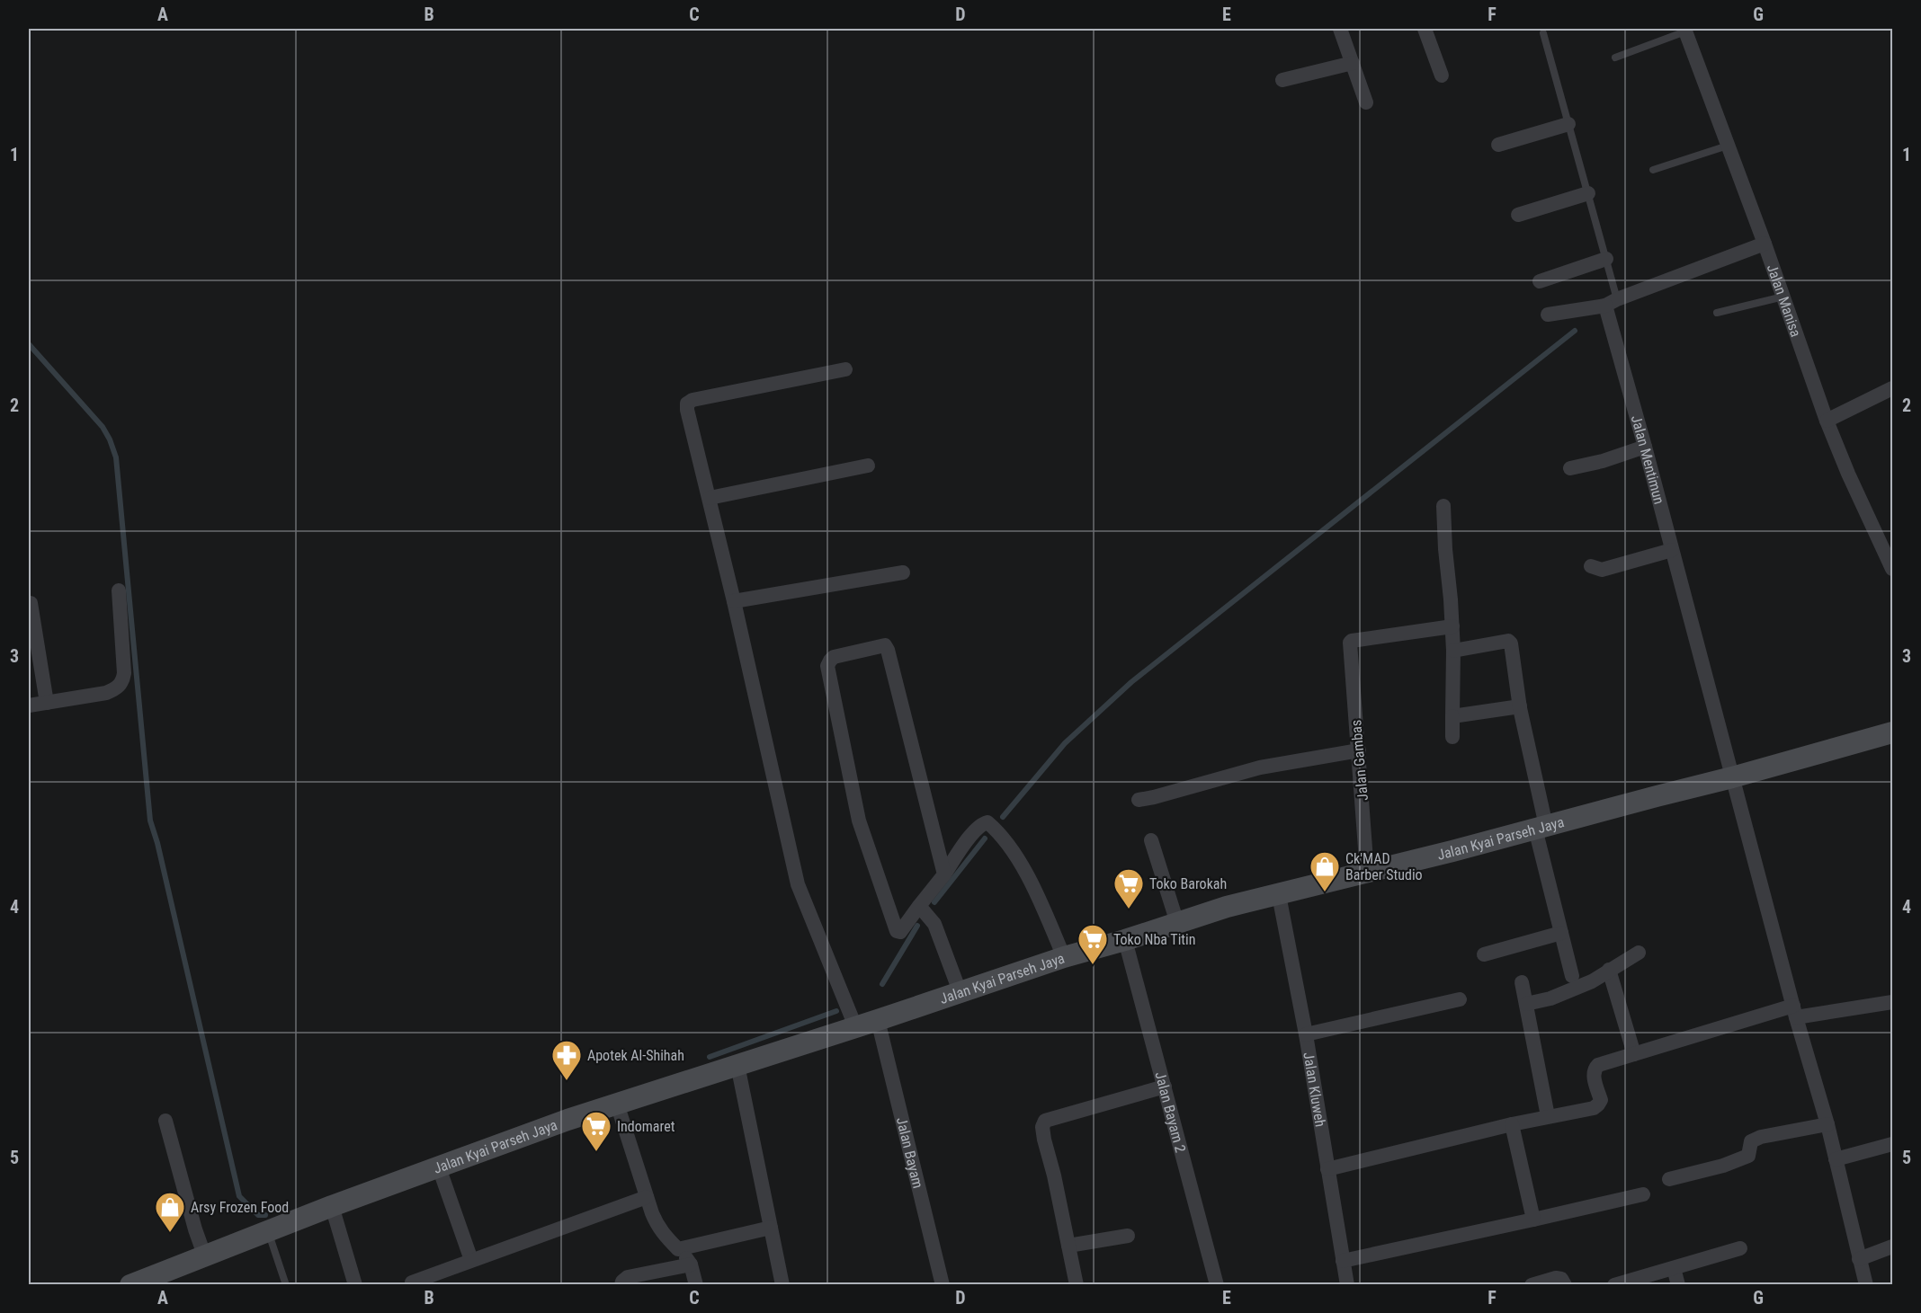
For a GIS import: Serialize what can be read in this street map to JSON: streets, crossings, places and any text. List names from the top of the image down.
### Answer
{
  "streets": {
    "main road": ["Jalan Kyai Parseh Jaya"],
    "street": [
      "Jalan Manisa",
      "Jalan Mentimun",
      "Jalan Gambas",
      "Jalan Kluweh",
      "Jalan Bayam 2",
      "Jalan Bayam"
    ]
  },
  "crossings": [
    ["Jalan Mentimun", "Jalan Kyai Parseh Jaya"],
    ["Jalan Gambas", "Jalan Kyai Parseh Jaya"],
    ["Jalan Kyai Parseh Jaya", "Jalan Kluweh"],
    ["Jalan Kyai Parseh Jaya", "Jalan Bayam 2"],
    ["Jalan Kyai Parseh Jaya", "Jalan Bayam"]
  ],
  "places": {
    "shop": ["Ck'MAD Barber Studio", "Arsy Frozen Food"],
    "supermarket": ["Toko Barokah", "Toko Nba Titin", "Indomaret"],
    "pharmacy": ["Apotek Al-Shihah"]
  },
  "grid": {
    "columns": [
      "A",
      "B",
      "C",
      "D",
      "E",
      "F",
      "G"
    ],
    "rows": [
      "1",
      "2",
      "3",
      "4",
      "5"
    ]
  }
}
